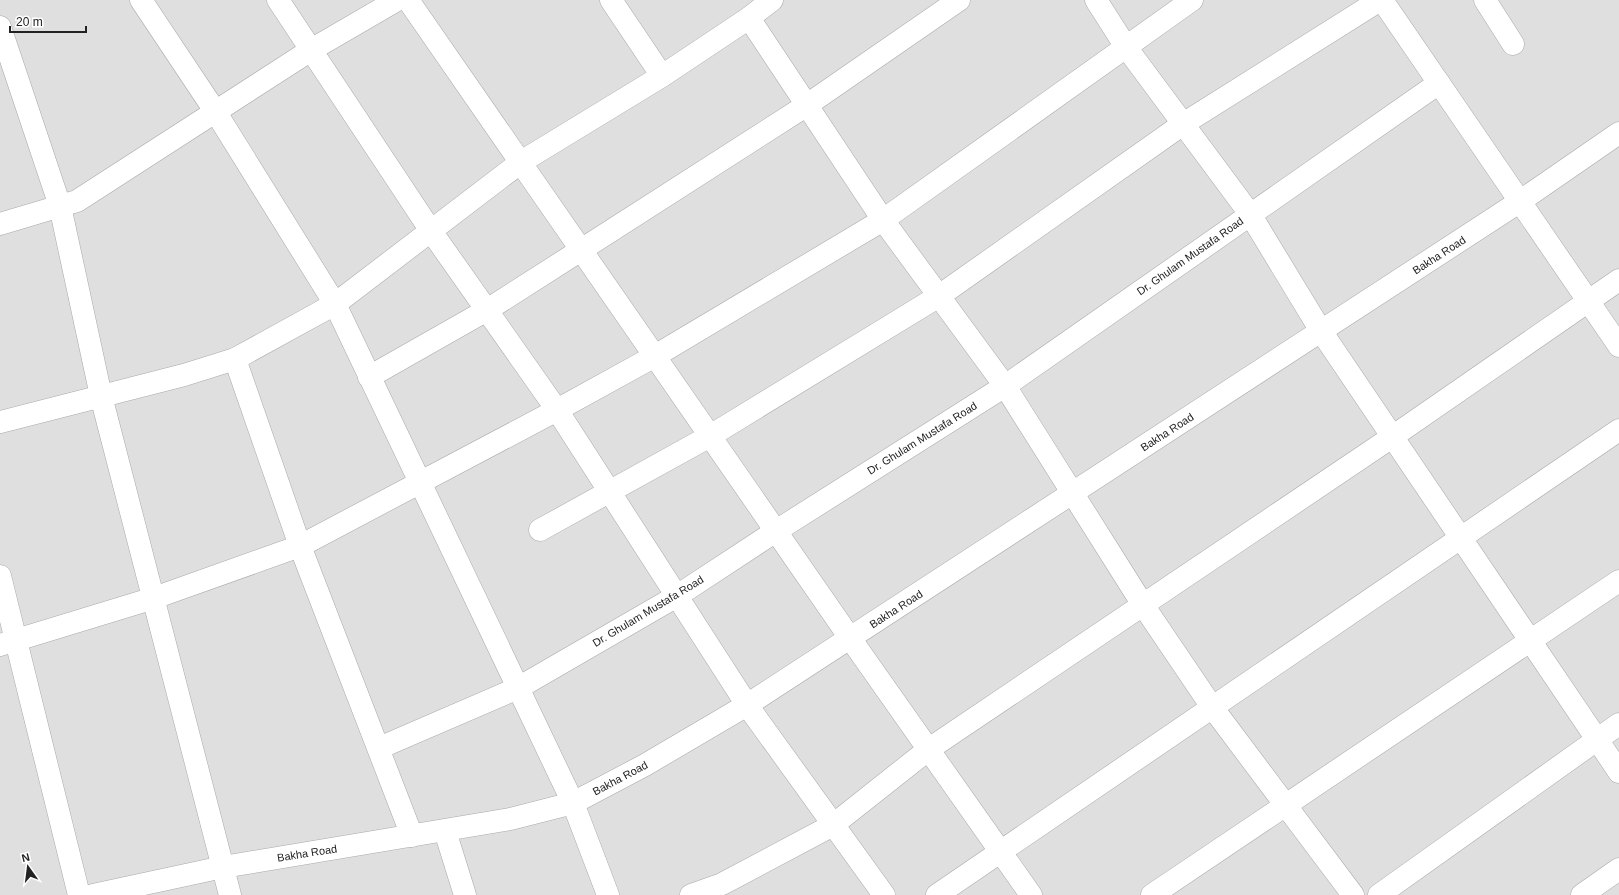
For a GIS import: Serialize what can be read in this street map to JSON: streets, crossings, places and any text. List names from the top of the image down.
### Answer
{
  "streets": {
    "street": ["Bakha Road", "Dr. Ghulam Mustafa Road"]
  },
  "scale_bar": "20 m",
  "north": "top"
}
